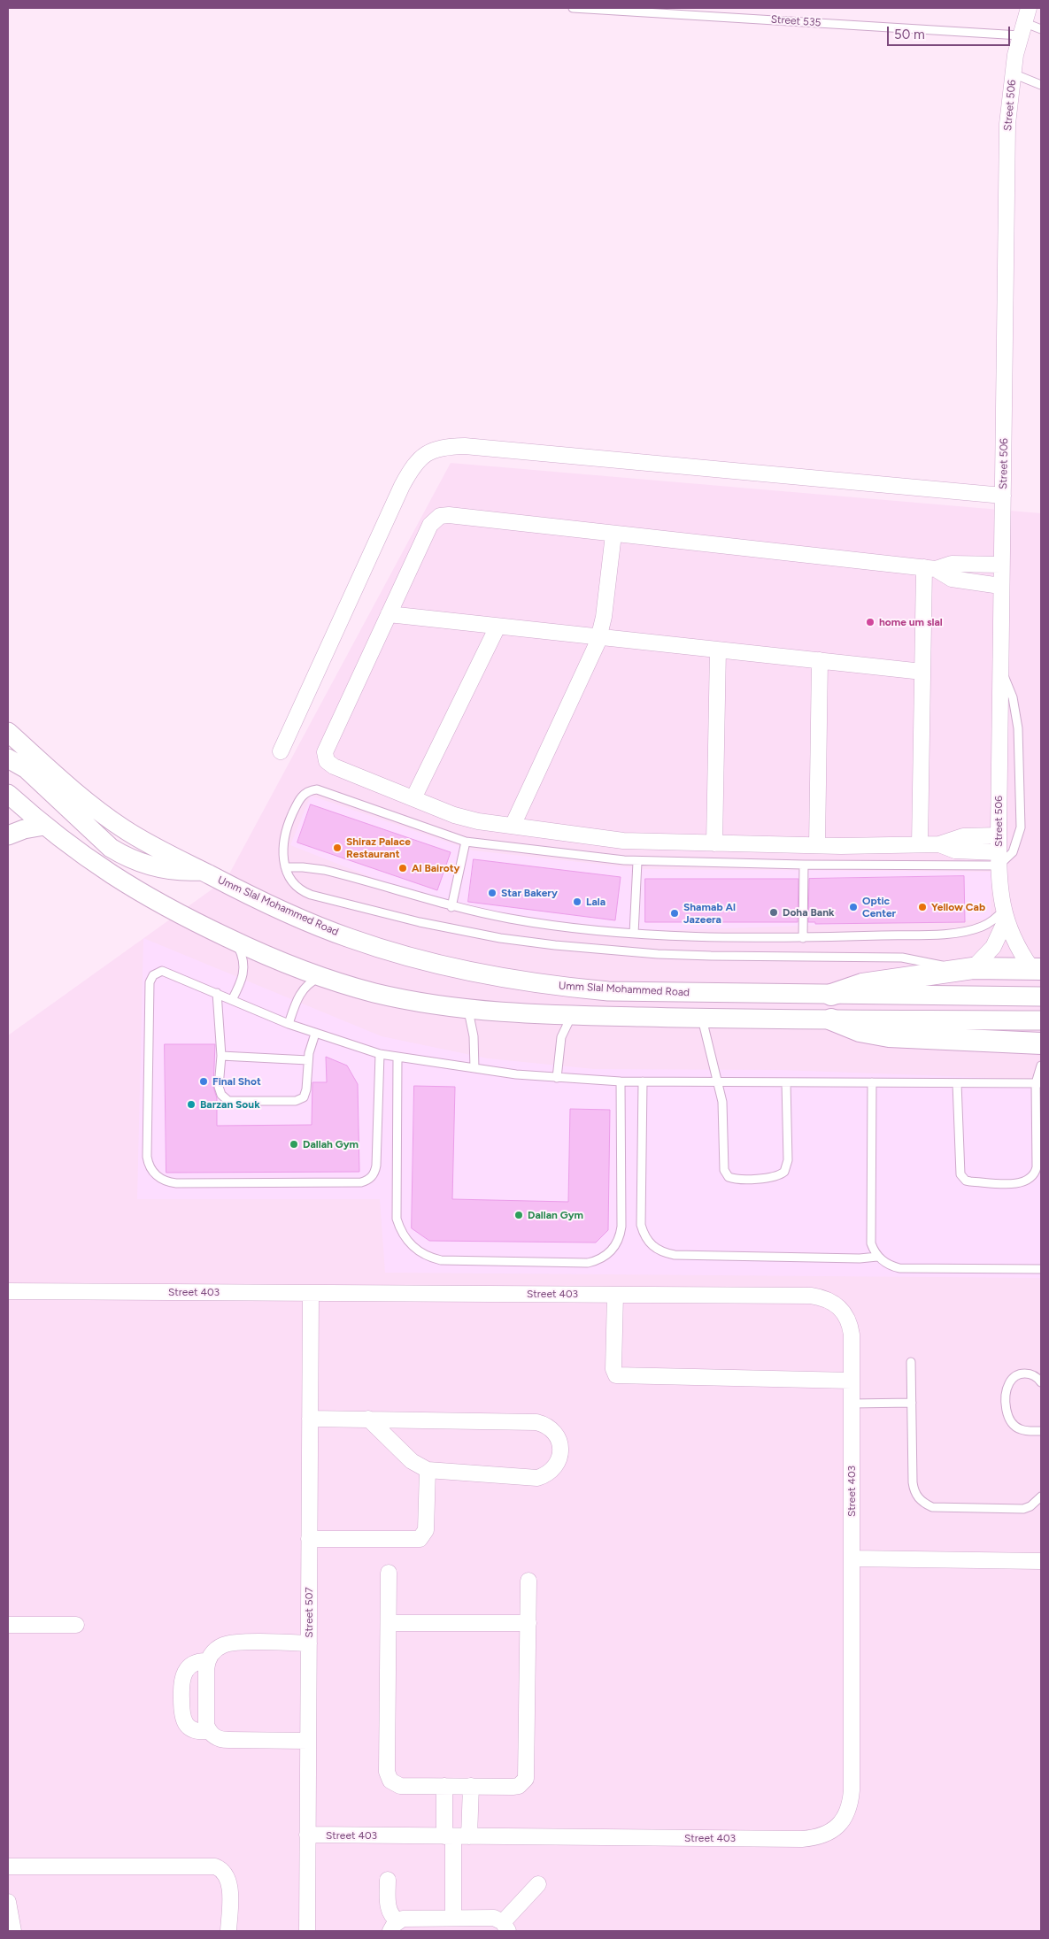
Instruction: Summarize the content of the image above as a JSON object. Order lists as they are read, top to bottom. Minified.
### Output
{"streets":{"street":["Street 506","Umm Slal Mohammed Road","Street 403","Street 507"],"lane":["Street 535"]},"crossings":[["Street 535","Street 506"],["Street 403","Street 507"]],"places":["home um slal","Shiraz Palace Restaurant","Al Bairoty","Star Bakery","Lala","Optic Center","Yellow Cab","Doha Bank","Shamab Al Jazeera","Final Shot","Barzan Souk","Dallah Gym","Dallan Gym"],"scale_bar":"50 m"}
